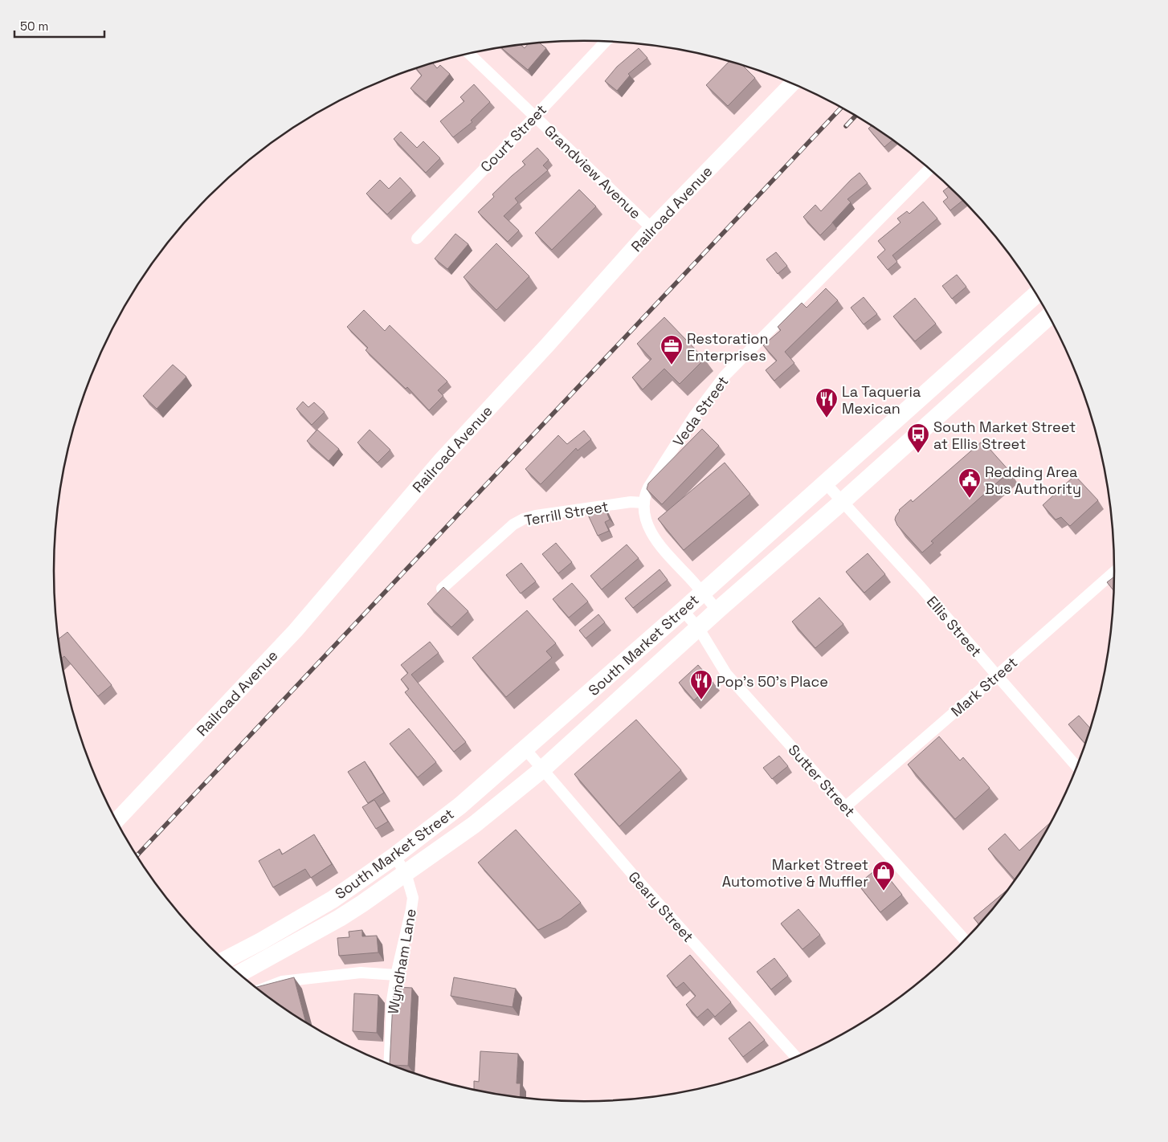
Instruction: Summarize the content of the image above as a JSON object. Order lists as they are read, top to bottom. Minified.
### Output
{"streets":{"main road":["Railroad Avenue","South Market Street"],"street":["Court Street","Grandview Avenue","Veda Street","Terrill Street","Ellis Street","Mark Street","Sutter Street","Geary Street","Wyndham Lane"]},"crossings":[["Court Street","Grandview Avenue"],["Grandview Avenue","Railroad Avenue"],["Veda Street","Terrill Street"],["Veda Street","South Market Street"],["Ellis Street","South Market Street"],["Ellis Street","Mark Street"],["South Market Street","Sutter Street"],["South Market Street","Geary Street"],["South Market Street","Wyndham Lane"],["Mark Street","Sutter Street"]],"places":{"office":["Restoration Enterprises"],"restaurant":["La Taqueria Mexican","Pop's 50's Place"],"bus stop":["South Market Street at Ellis Street"],"public building":["Redding Area Bus Authority"],"shop":["Market Street Automotive & Muffler"]},"scale_bar":"50 m"}
